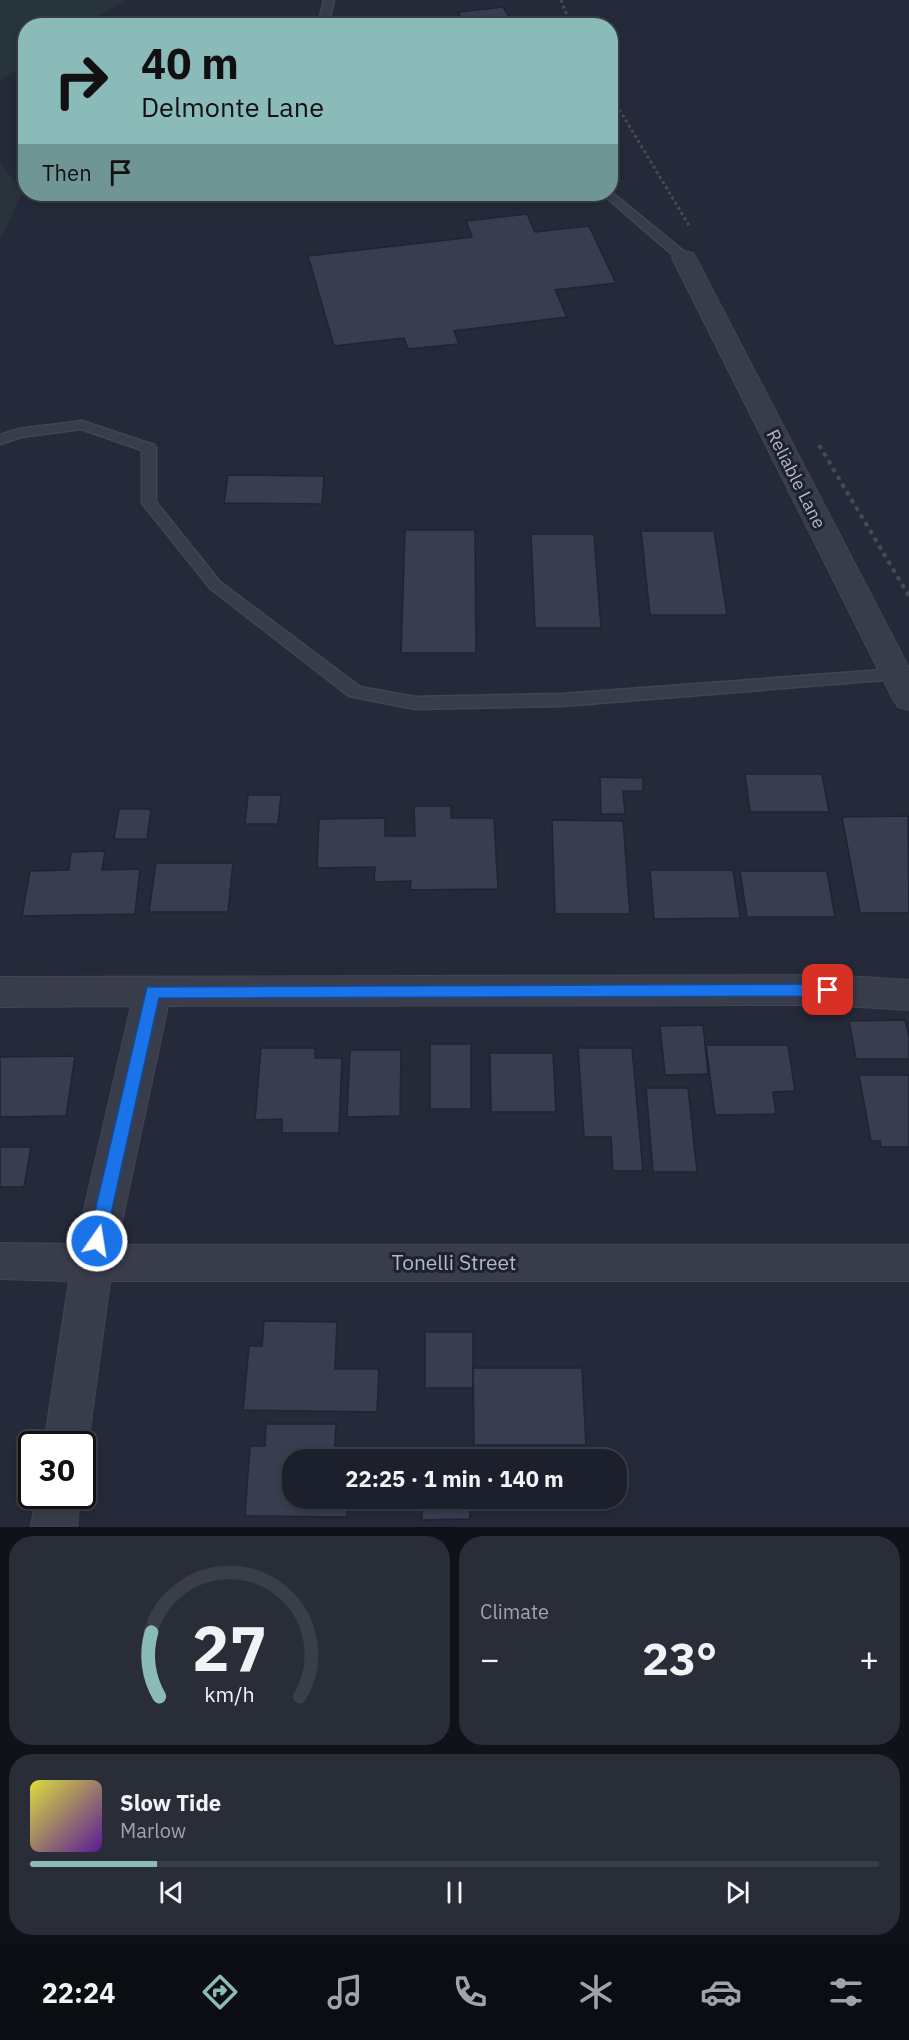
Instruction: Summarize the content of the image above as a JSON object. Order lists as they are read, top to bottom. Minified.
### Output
{"streets":{"street":["Reliable Lane","Tonelli Street"]},"page":{"turn":["40 m","Delmonte Lane"],"then":"Then","limit":"30","trip":"22:25 · 1 min · 140 m","tile":"Climate","heat":["−","23°","+"],"song":["Slow Tide","Marlow"],"tabs":"22:24","gauge":["27","km/h"]}}
